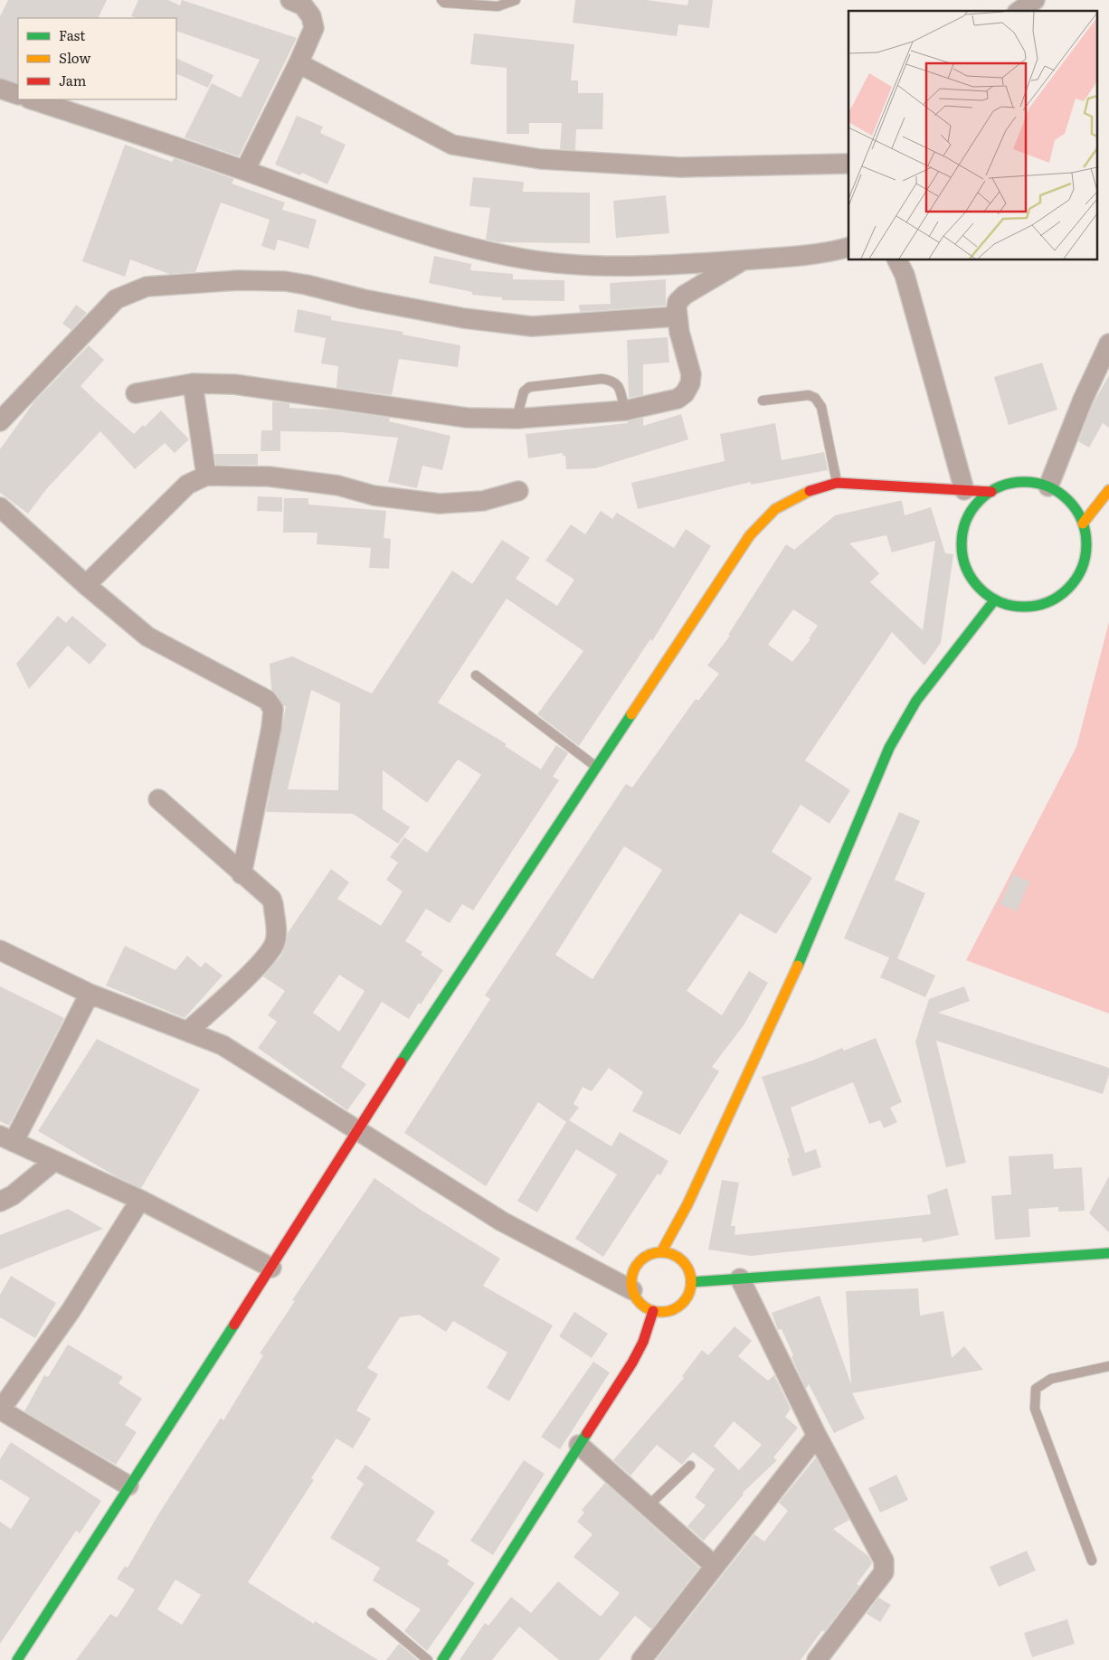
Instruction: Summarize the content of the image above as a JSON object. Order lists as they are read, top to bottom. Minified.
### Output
{"legend":["Fast","Slow","Jam"]}
